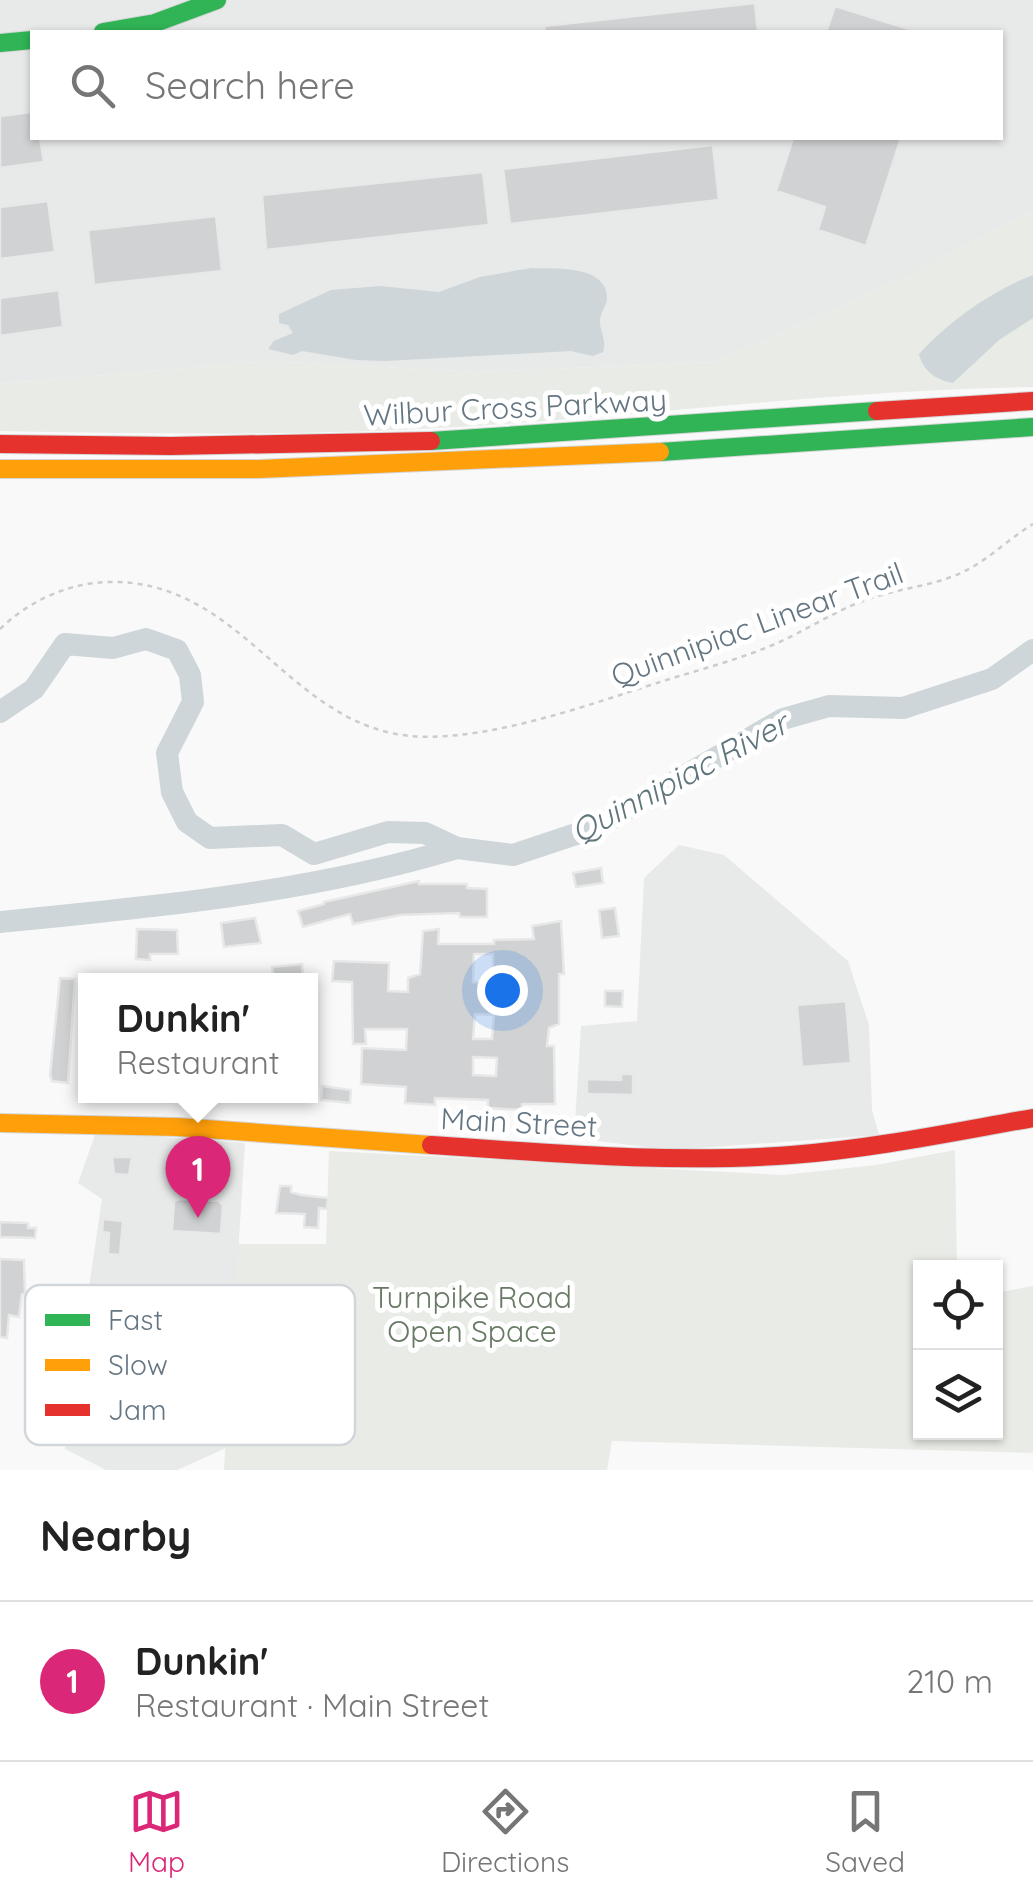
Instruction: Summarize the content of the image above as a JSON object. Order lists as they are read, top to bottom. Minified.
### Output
{"streets":{"main road":["Wilbur Cross Parkway","Main Street"],"path":["Quinnipiac Linear Trail"]},"water":["Quinnipiac River"],"parks":["Turnpike Road Open Space"],"legend":["Fast","Slow","Jam"],"page":{"search":"Search here","popup":["Dunkin'","Restaurant"],"pins":"1","heading":"Nearby","list":[{"mark":"1","name":"Dunkin'","note":"Restaurant · Main Street","value":"210 m"}],"nav":["Map","Directions","Saved"]}}
